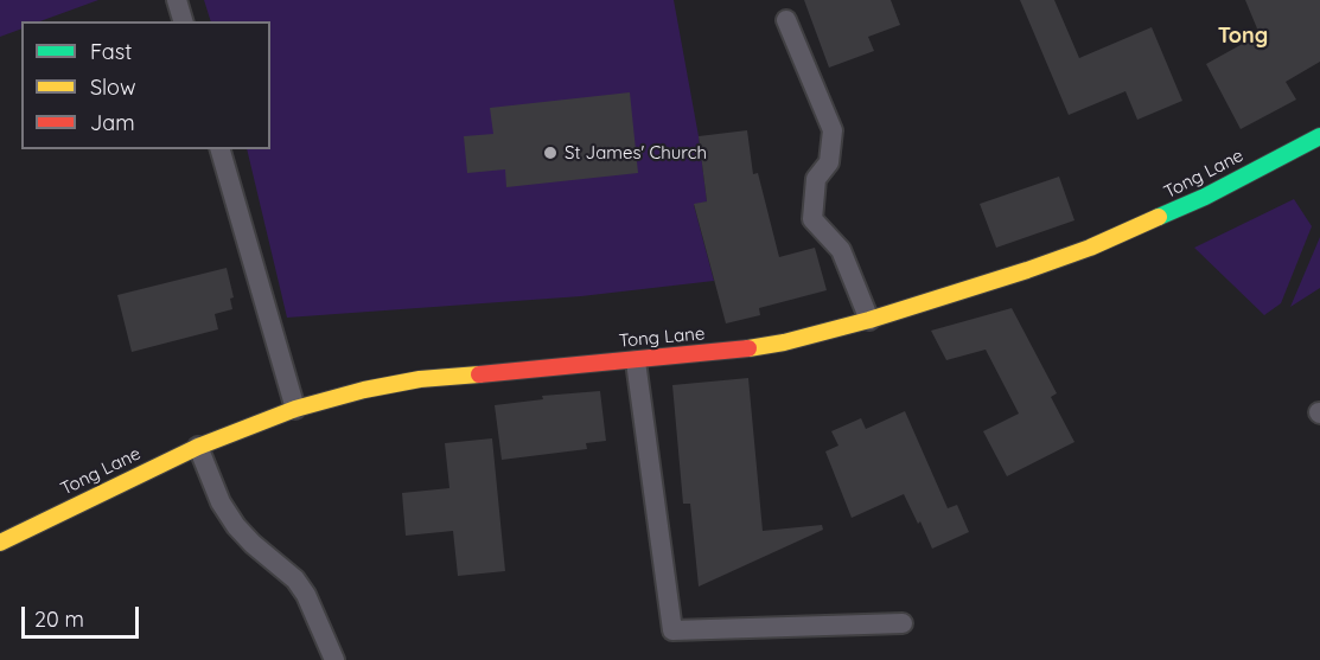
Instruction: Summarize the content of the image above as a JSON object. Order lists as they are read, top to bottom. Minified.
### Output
{"streets":{"street":["Tong Lane"]},"districts":["Tong"],"places":["St James' Church"],"legend":["Fast","Slow","Jam"],"scale_bar":"20 m"}
